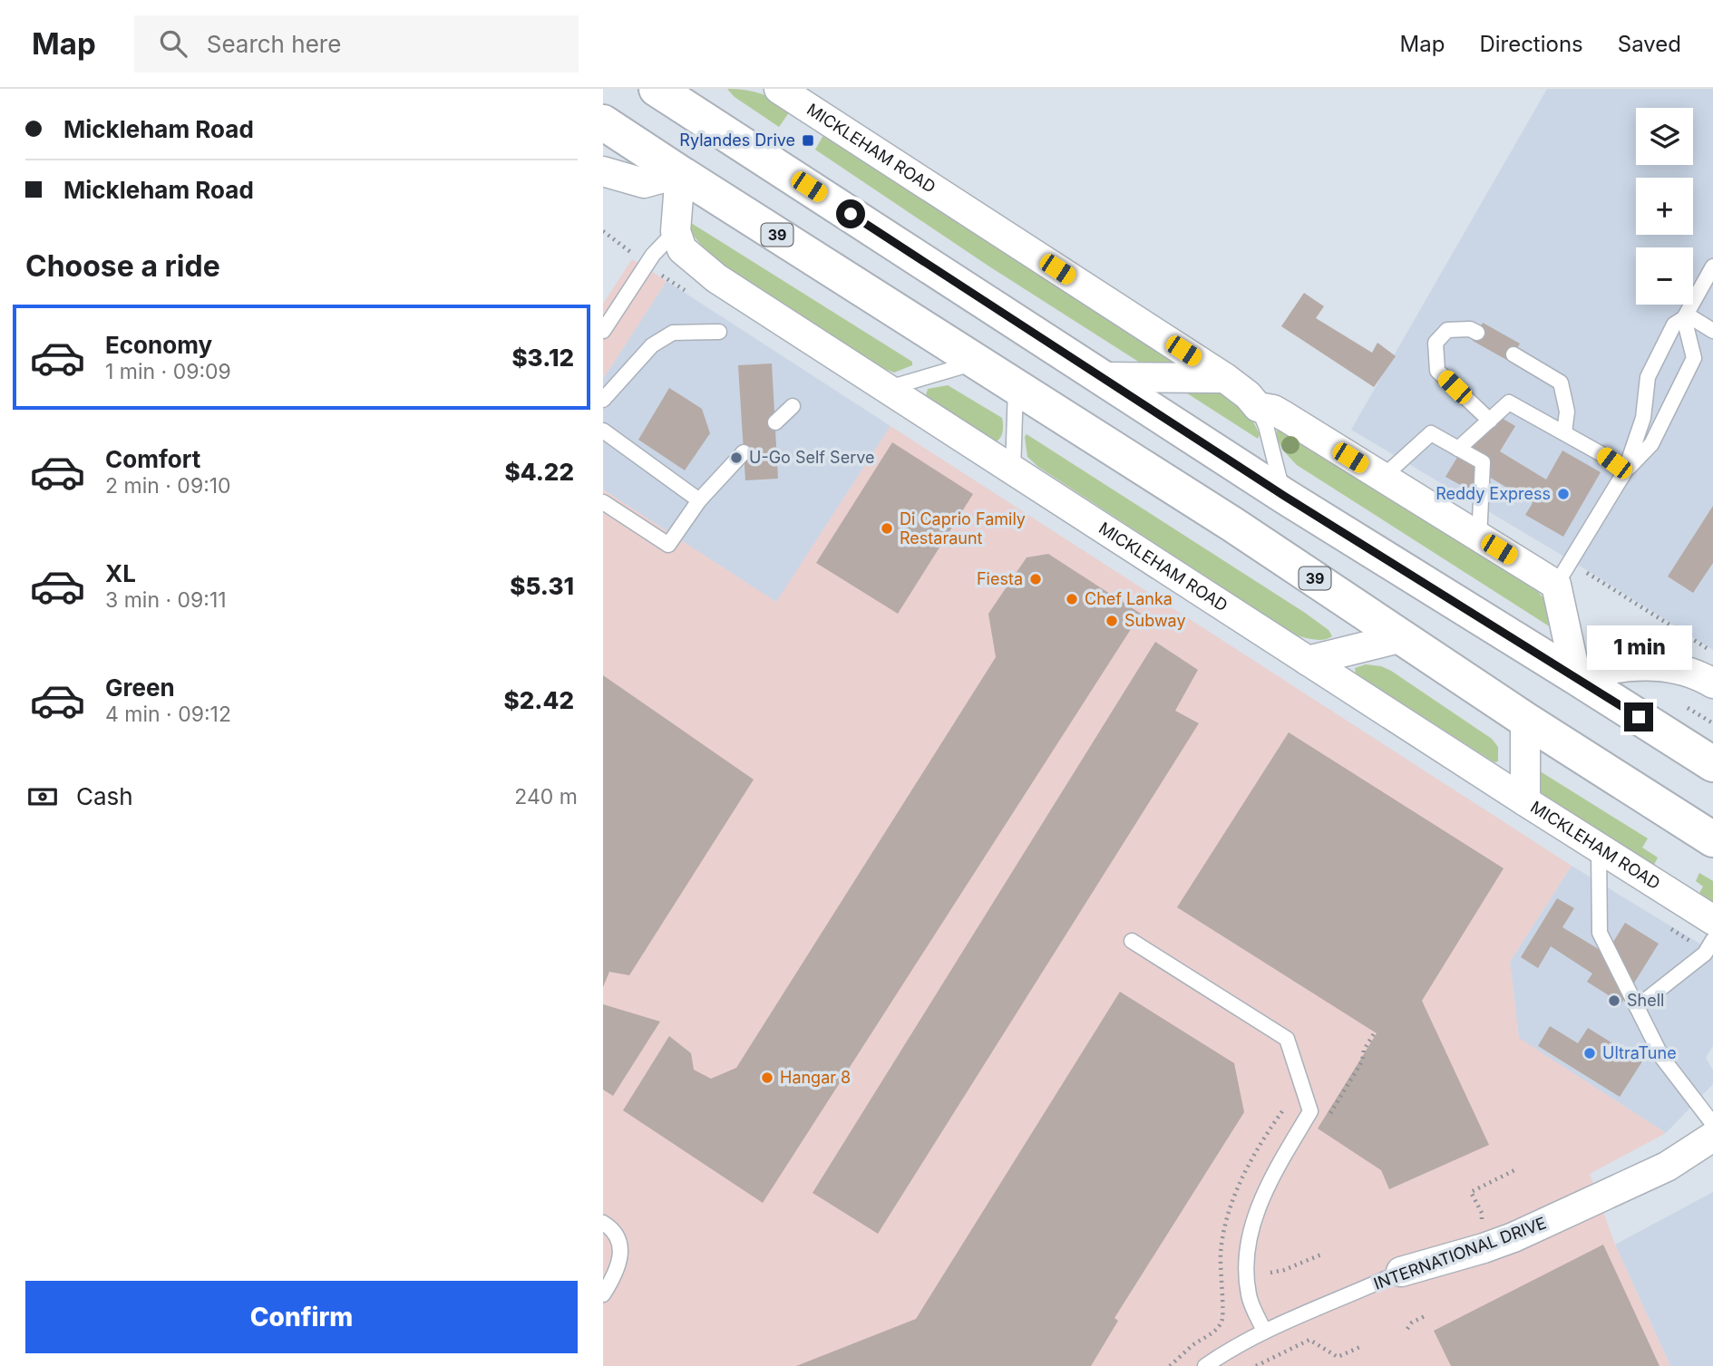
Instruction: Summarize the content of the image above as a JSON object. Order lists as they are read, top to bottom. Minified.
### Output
{"streets":{"main road":["39"],"street":["MICKLEHAM ROAD","INTERNATIONAL DRIVE"]},"places":{"transit":["Rylandes Drive"],"other":["U-Go Self Serve","Reddy Express","Di Caprio Family Restaraunt","Fiesta","Chef Lanka","Subway","Shell","UltraTune","Hangar 8"]},"page":{"header":"Map","search":"Search here","nav":["Map","Directions","Saved"],"banner":["Mickleham Road","Mickleham Road"],"map_buttons":["+","−"],"heading":"Choose a ride","list":[{"name":"Economy","note":"1 min · 09:09","value":"$3.12"},{"name":"Comfort","note":"2 min · 09:10","value":"$4.22"},{"name":"XL","note":"3 min · 09:11","value":"$5.31"},{"name":"Green","note":"4 min · 09:12","value":"$2.42"}],"bubble":"1 min","pay":["Cash","240 m"],"buttons":"Confirm"}}
